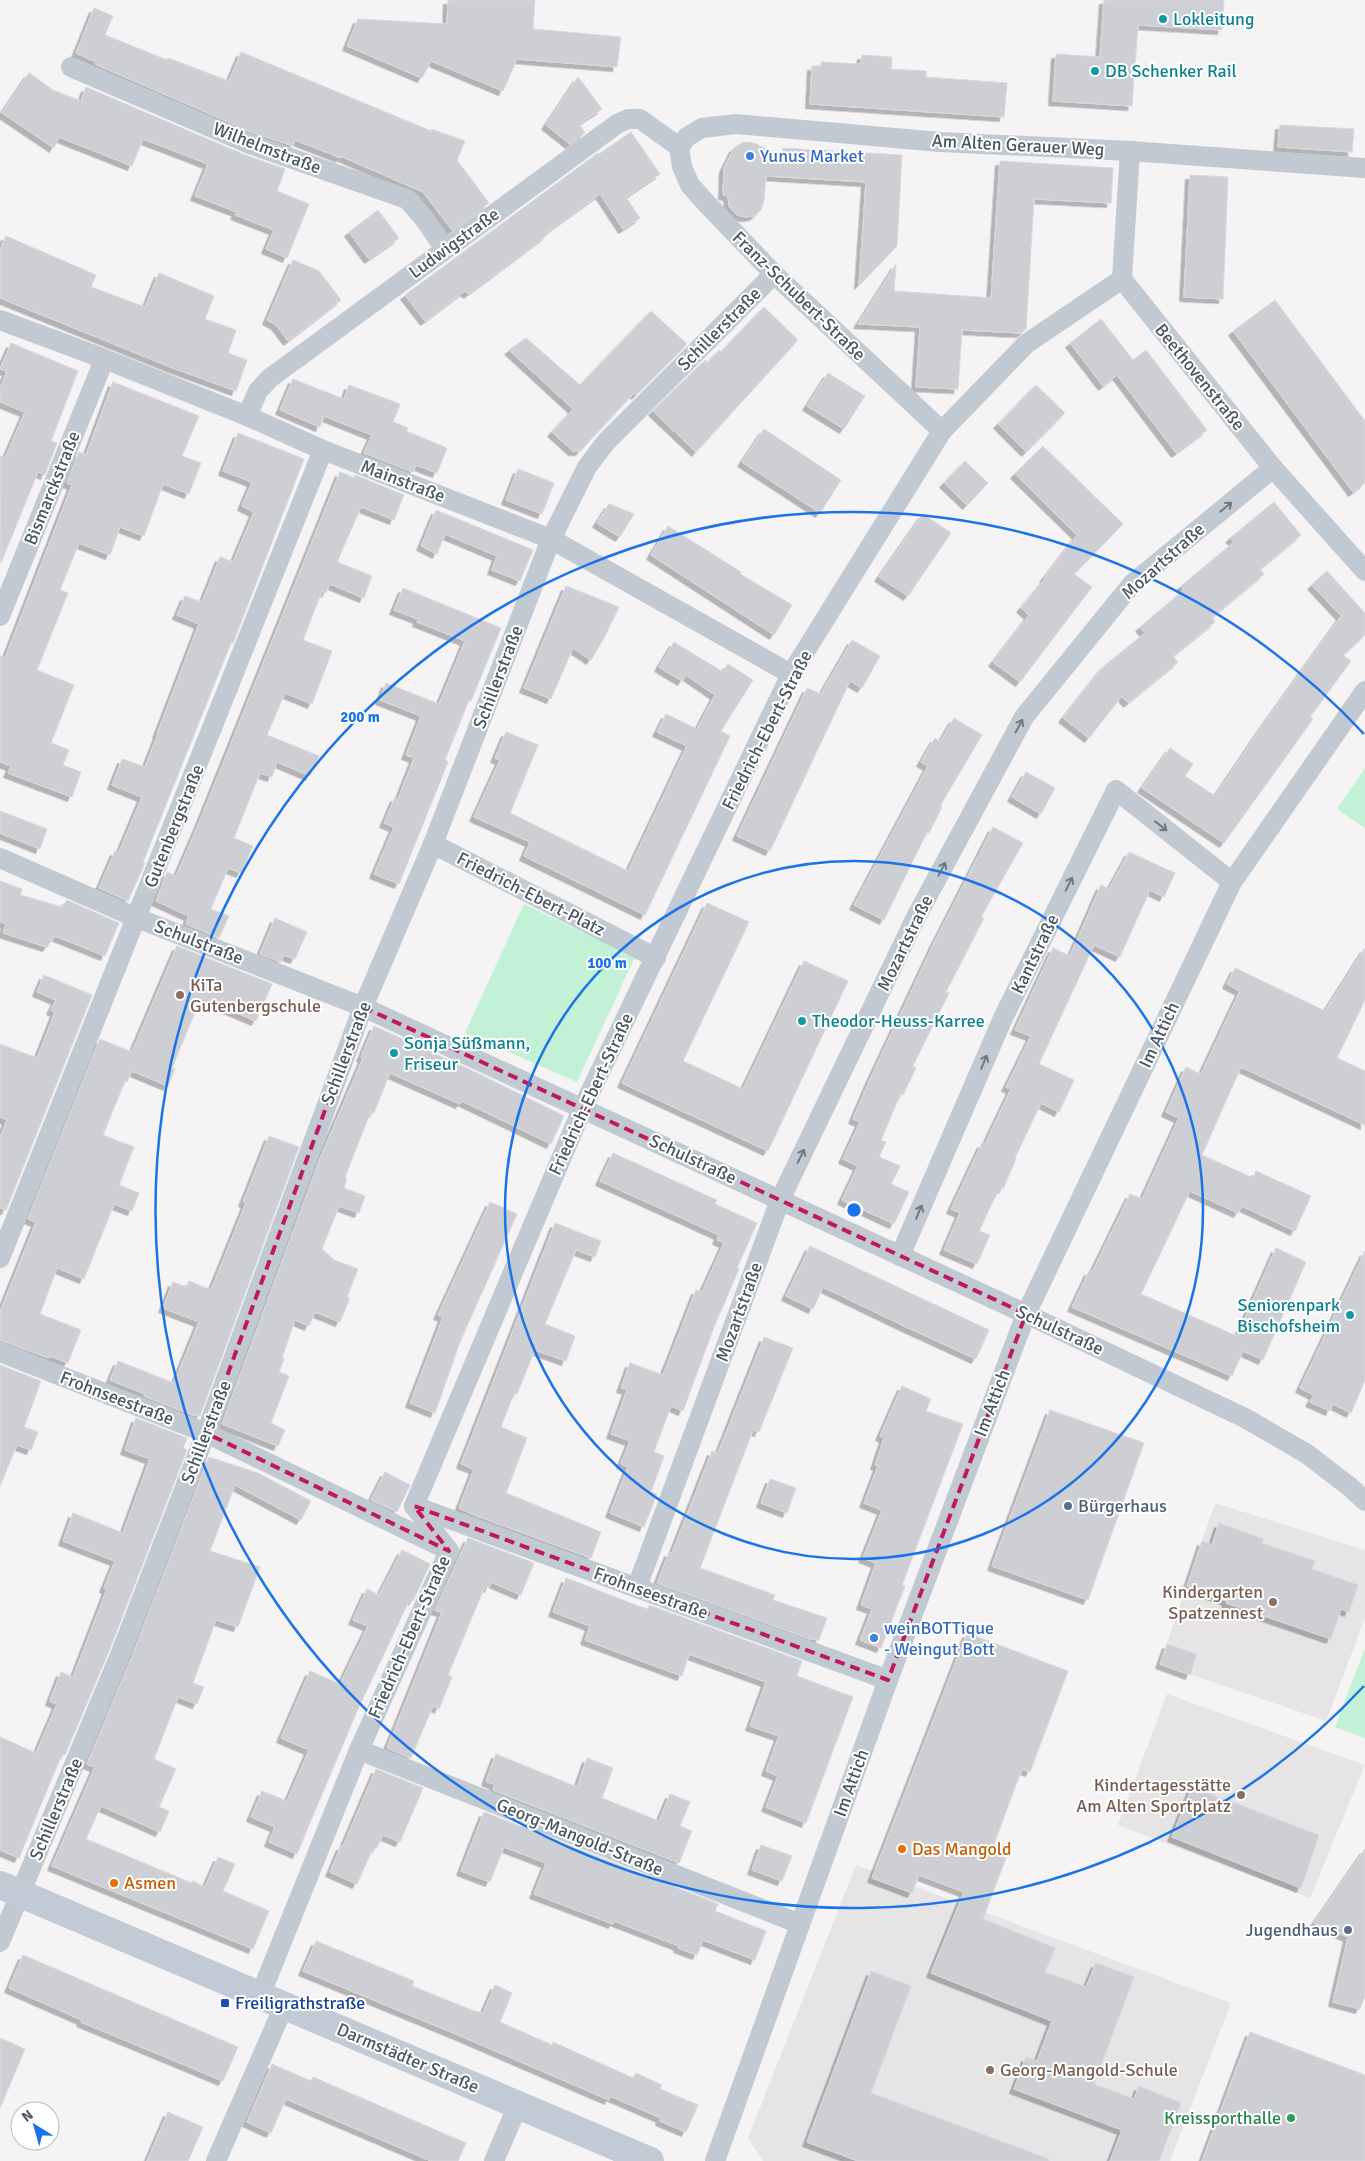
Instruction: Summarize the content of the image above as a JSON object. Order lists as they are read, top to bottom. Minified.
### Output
{"streets":{"main road":["Darmstädter Straße"],"street":["Am Alten Gerauer Weg","Wilhelmstraße","Ludwigstraße","Franz-Schubert-Straße","Schillerstraße","Beethovenstraße","Mainstraße","Bismarckstraße","Mozartstraße","Friedrich-Ebert-Straße","Gutenbergstraße","Friedrich-Ebert-Platz","Schulstraße","Kantstraße","Im Attich","Frohnseestraße","Georg-Mangold-Straße"]},"crossings":[["Am Alten Gerauer Weg","Ludwigstraße"],["Am Alten Gerauer Weg","Franz-Schubert-Straße"],["Wilhelmstraße","Ludwigstraße"],["Ludwigstraße","Franz-Schubert-Straße"],["Ludwigstraße","Mainstraße"],["Franz-Schubert-Straße","Schillerstraße"],["Franz-Schubert-Straße","Friedrich-Ebert-Straße"],["Schillerstraße","Mainstraße"],["Schillerstraße","Friedrich-Ebert-Platz"],["Schillerstraße","Schulstraße"],["Schillerstraße","Frohnseestraße"],["Schillerstraße","Darmstädter Straße"],["Beethovenstraße","Mozartstraße"],["Beethovenstraße","Friedrich-Ebert-Straße"],["Mainstraße","Bismarckstraße"],["Mainstraße","Friedrich-Ebert-Straße"],["Mainstraße","Gutenbergstraße"],["Mozartstraße","Schulstraße"],["Mozartstraße","Frohnseestraße"],["Friedrich-Ebert-Straße","Friedrich-Ebert-Platz"],["Friedrich-Ebert-Straße","Schulstraße"],["Friedrich-Ebert-Straße","Frohnseestraße"],["Friedrich-Ebert-Straße","Georg-Mangold-Straße"],["Friedrich-Ebert-Straße","Darmstädter Straße"],["Gutenbergstraße","Schulstraße"],["Schulstraße","Kantstraße"],["Schulstraße","Im Attich"],["Kantstraße","Im Attich"],["Im Attich","Frohnseestraße"],["Im Attich","Georg-Mangold-Straße"]],"one_way":["Mozartstraße"],"places":{"other":["Lokleitung","DB Schenker Rail","Yunus Market","KiTa Gutenbergschule","Theodor-Heuss-Karree","Sonja Süßmann, Friseur","Seniorenpark Bischofsheim","Bürgerhaus","Kindergarten Spatzennest","weinBOTTique - Weingut Bott","Kindertagesstätte Am Alten Sportplatz","Das Mangold","Asmen","Jugendhaus","Georg-Mangold-Schule","Kreissporthalle"],"transit":["Freiligrathstraße"]},"north":"top left","rings":["200 m","100 m"]}
